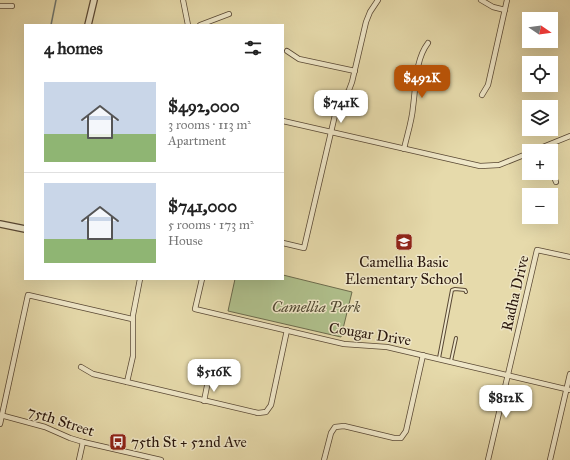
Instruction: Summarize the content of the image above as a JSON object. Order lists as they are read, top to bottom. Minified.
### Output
{"streets":{"street":["Radha Drive","Cougar Drive","75th Street"]},"crossings":[["Radha Drive","Cougar Drive"]],"parks":["Camellia Park"],"places":{"school or university":["Camellia Basic Elementary School"],"bus stop":["75th St + 52nd Ave"]},"north":"right","page":{"map_buttons":["+","−"],"heading":"4 homes","price":["$492K","$741K","$516K","$812K"],"list":[{"name":"$492,000","note":"3 rooms · 113 m² · Apartment"},{"name":"$741,000","note":"5 rooms · 173 m² · House"}]}}
